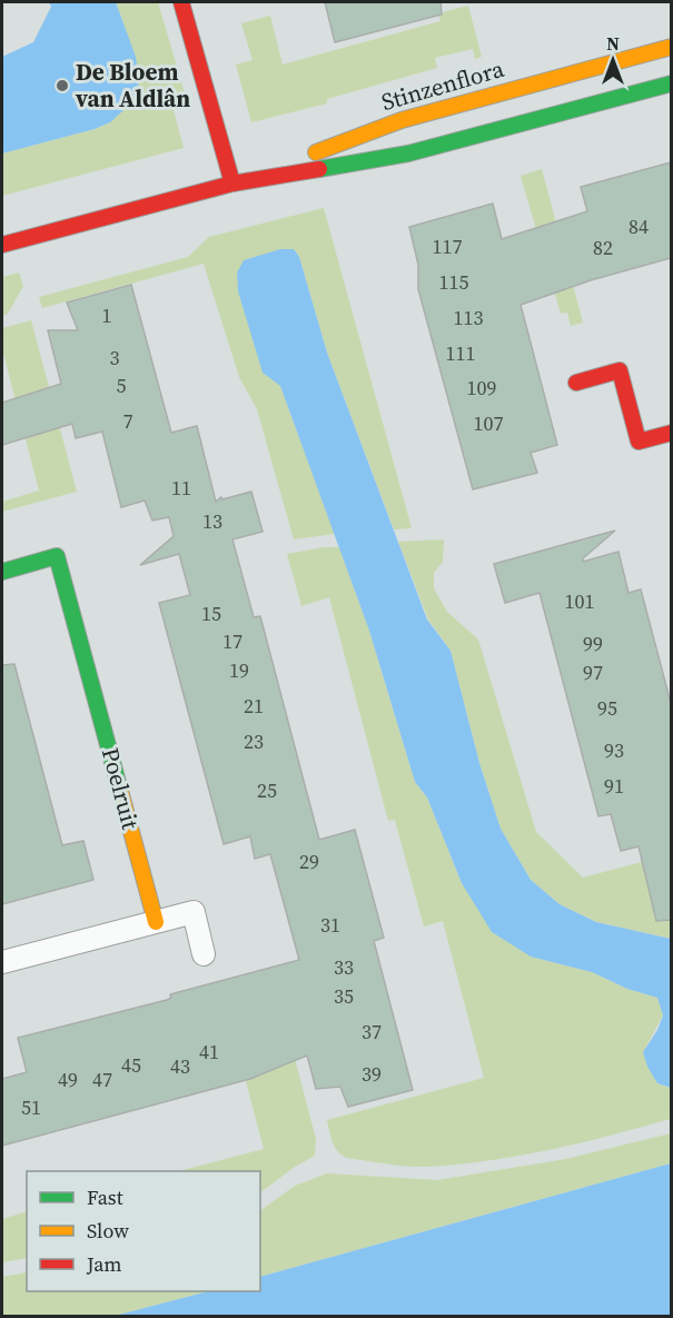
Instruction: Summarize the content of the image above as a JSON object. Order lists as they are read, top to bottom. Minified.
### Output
{"streets":{"street":["Stinzenflora","Poelruit"]},"places":["De Bloem van Aldlân"],"house_numbers":["84","117","82","115","1","113","111","3","5","109","7","107","11","13","101","15","17","99","19","97","21","95","23","93","91","25","29","31","33","35","37","41","45","43","39","49","47","51"],"legend":["Fast","Slow","Jam"],"north":"top"}
